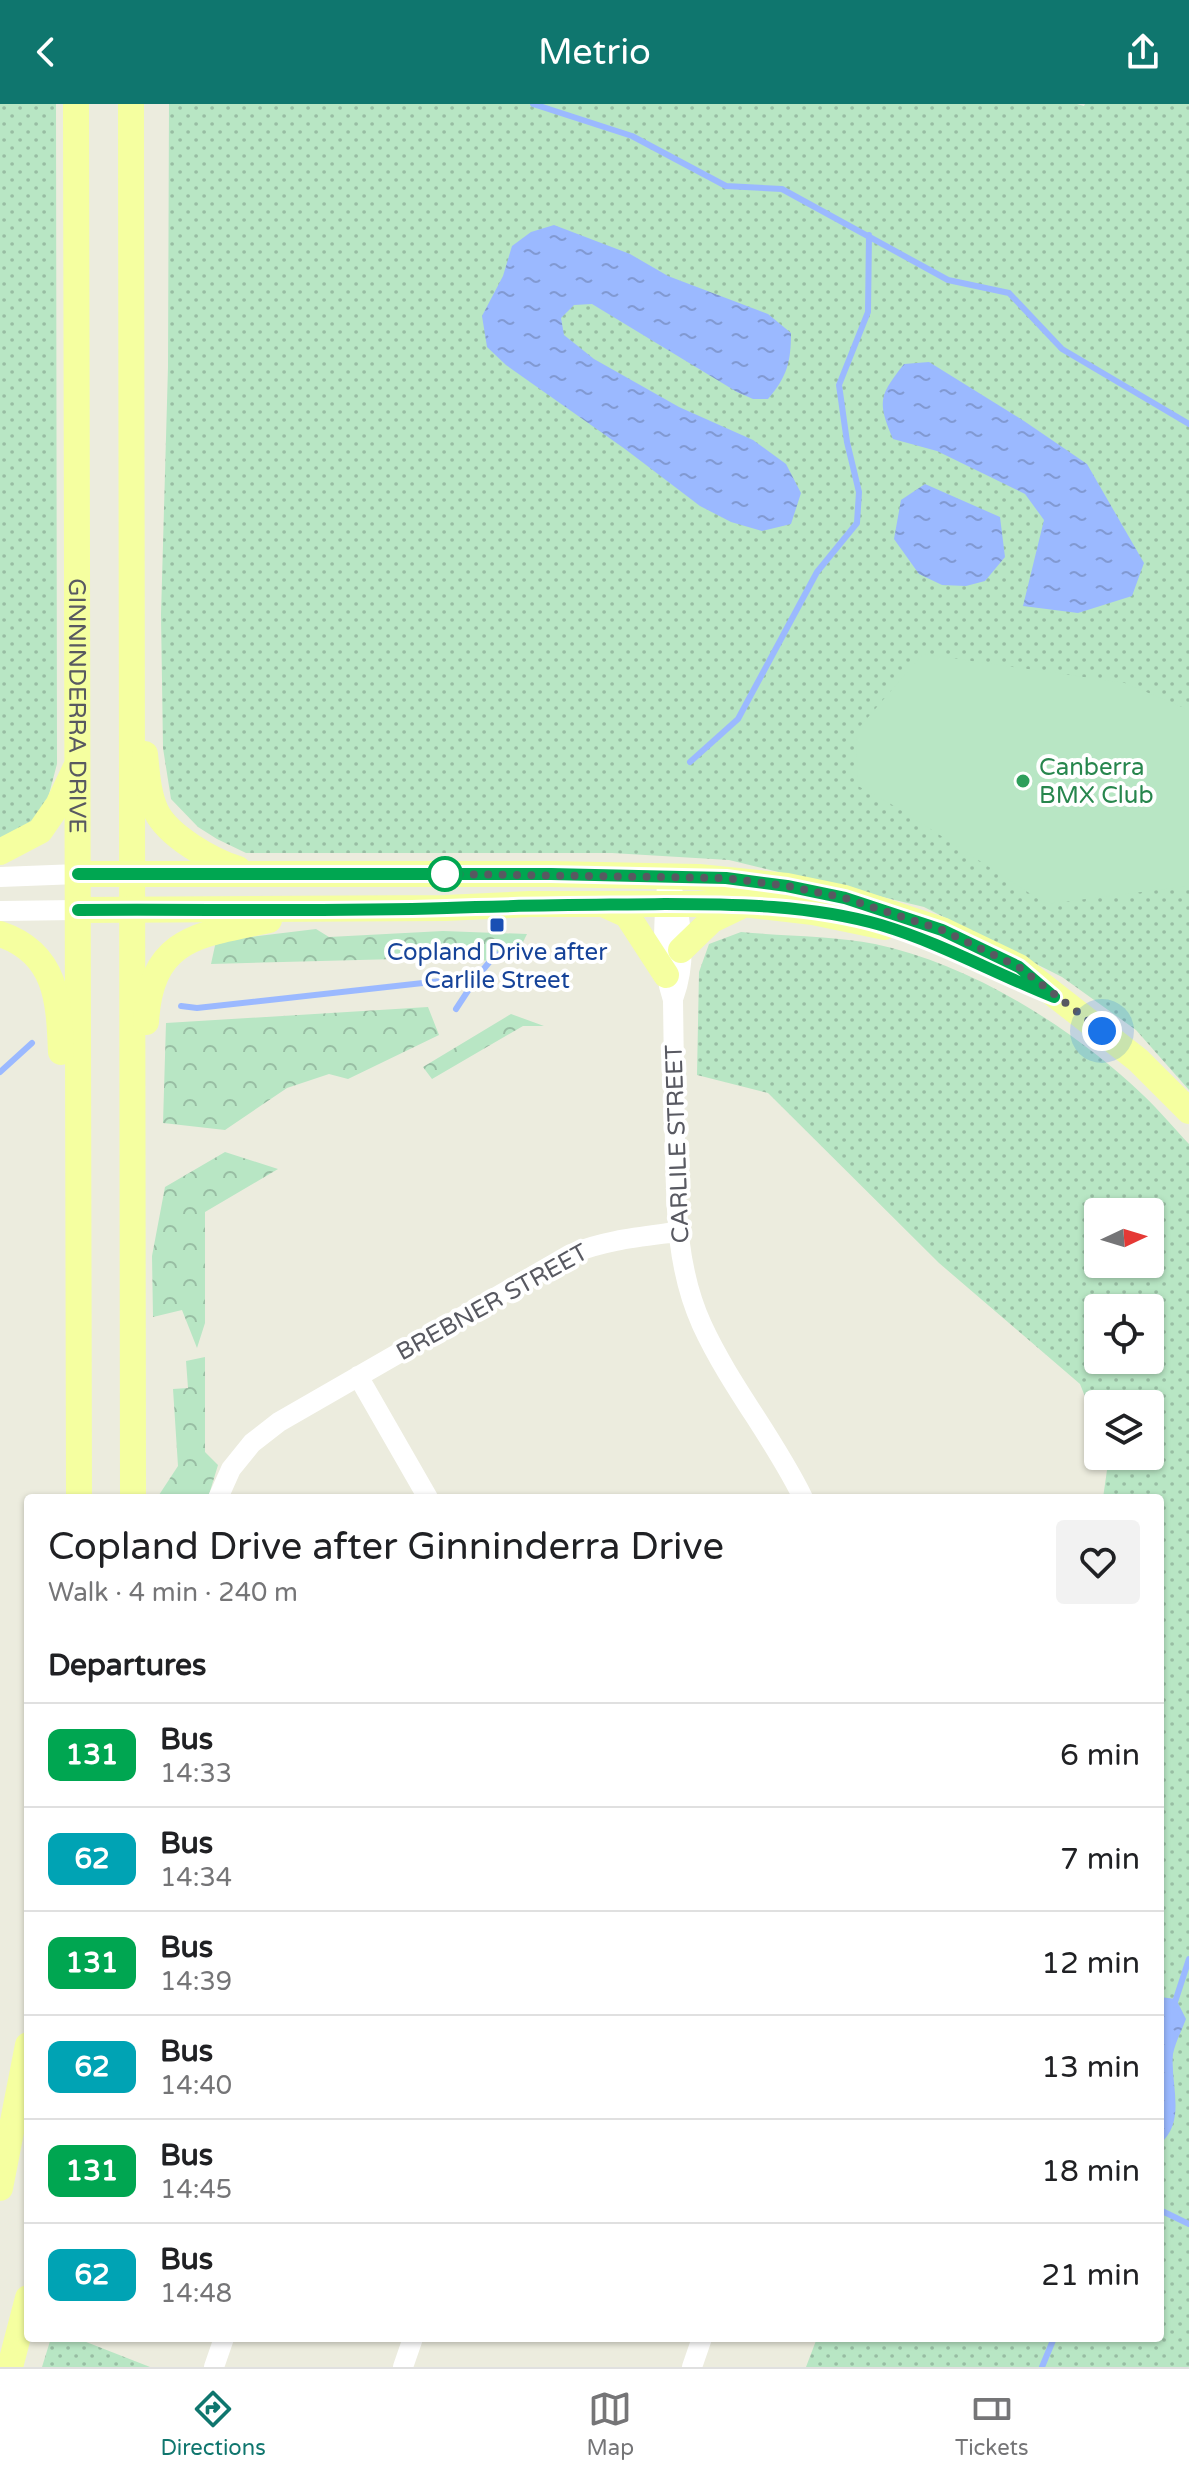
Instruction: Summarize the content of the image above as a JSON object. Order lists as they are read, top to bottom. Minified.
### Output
{"streets":{"main road":["GINNINDERRA DRIVE"],"street":["CARLILE STREET","BREBNER STREET"]},"crossings":[["CARLILE STREET","BREBNER STREET"]],"places":{"other":["Canberra BMX Club"],"transit":["Copland Drive after Carlile Street"]},"lines":["bus line 131"],"north":"right","page":{"header":"Metrio","heading":[["Copland Drive after Ginninderra Drive","Walk · 4 min · 240 m"],"Departures"],"list":[{"mark":"131","name":"Bus","note":"14:33","value":"6 min"},{"mark":"62","name":"Bus","note":"14:34","value":"7 min"},{"mark":"131","name":"Bus","note":"14:39","value":"12 min"},{"mark":"62","name":"Bus","note":"14:40","value":"13 min"},{"mark":"131","name":"Bus","note":"14:45","value":"18 min"},{"mark":"62","name":"Bus","note":"14:48","value":"21 min"}],"tabs":["Directions","Map","Tickets"]}}
